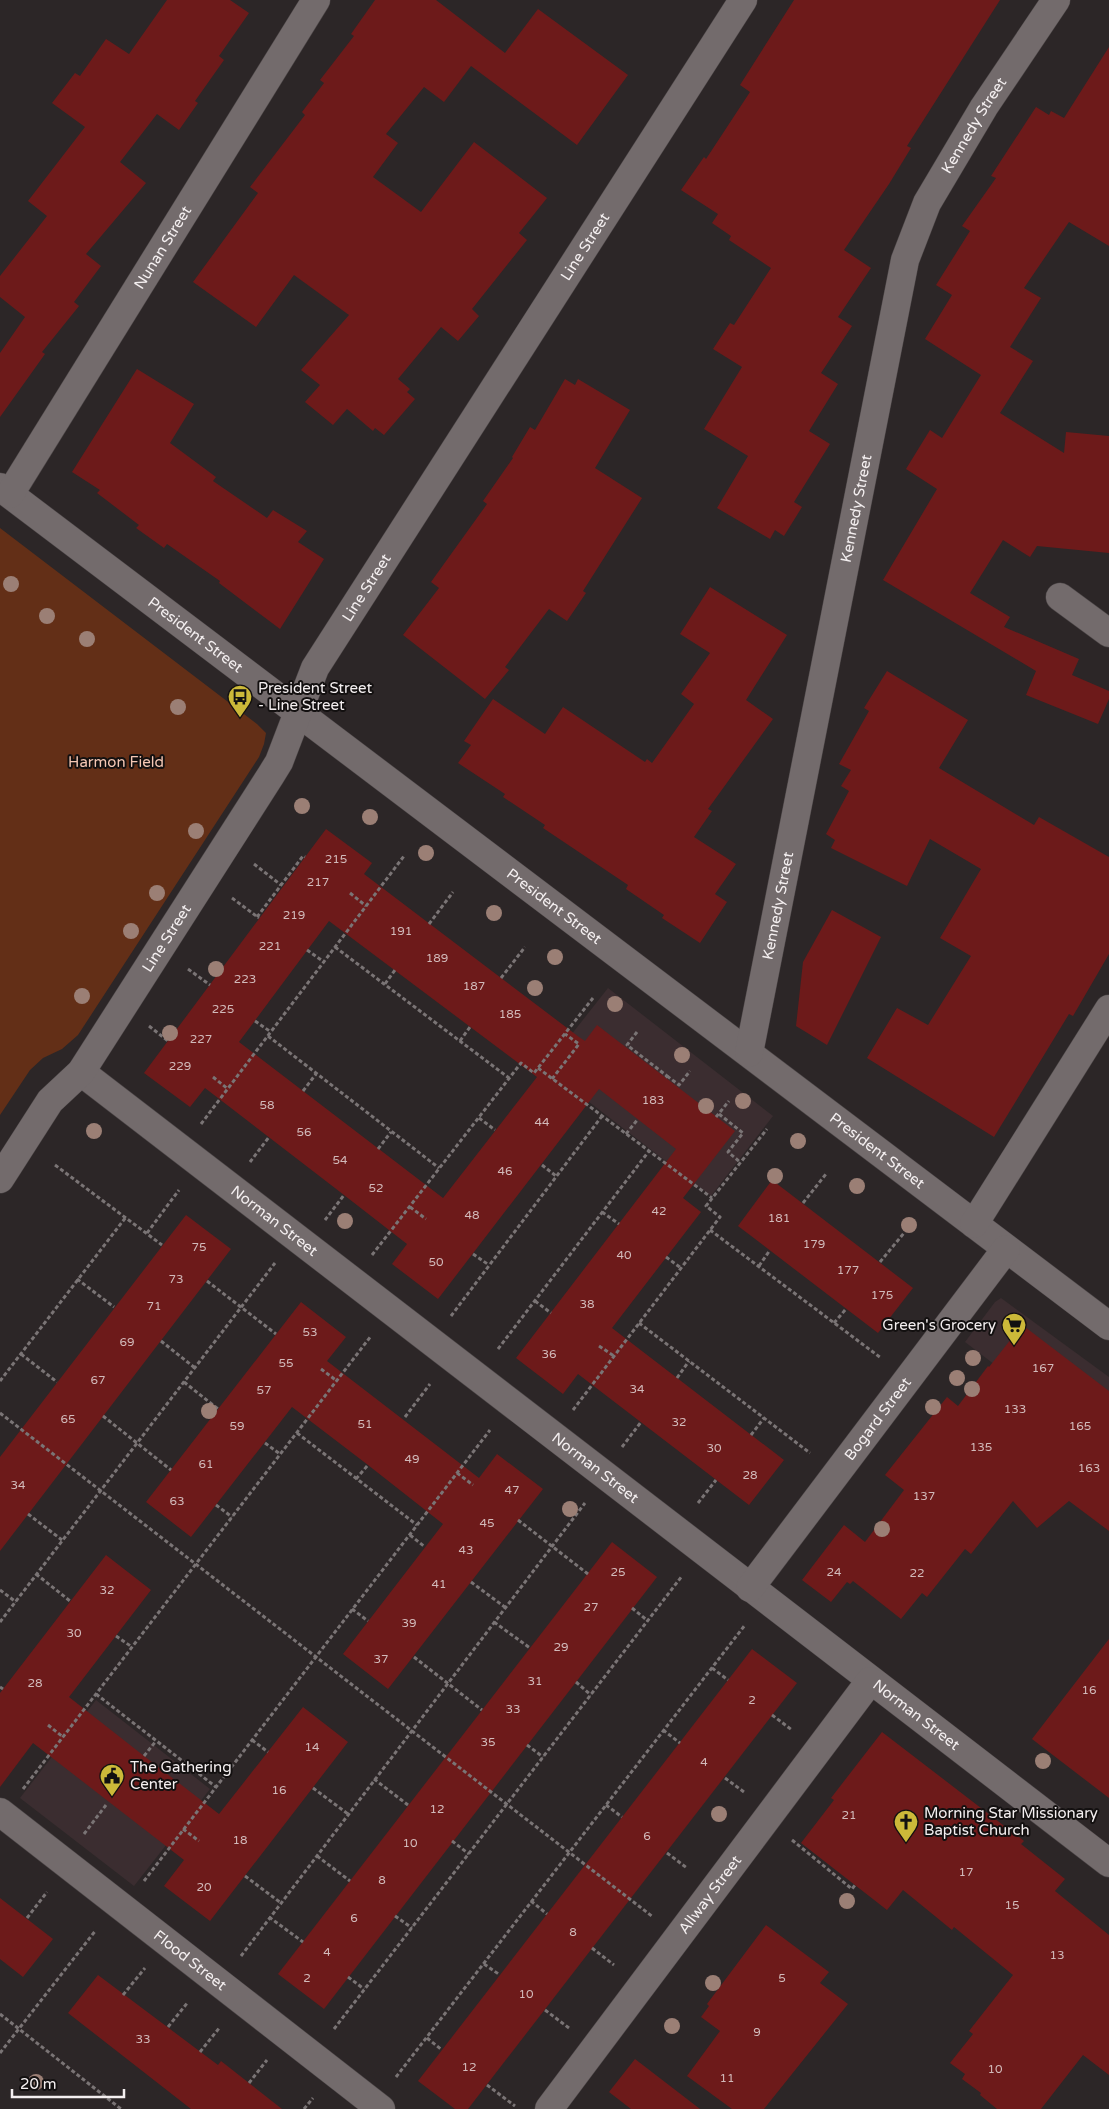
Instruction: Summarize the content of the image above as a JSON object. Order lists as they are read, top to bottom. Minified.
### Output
{"streets":{"street":["Kennedy Street","Nunan Street","Line Street","President Street","Norman Street","Bogard Street","Allway Street","Flood Street"]},"crossings":[["Kennedy Street","President Street"],["Nunan Street","President Street"],["Line Street","President Street"],["Line Street","Norman Street"],["President Street","Bogard Street"],["Norman Street","Bogard Street"],["Norman Street","Allway Street"]],"parks":["Harmon Field"],"places":{"bus stop":["President Street - Line Street"],"supermarket":["Green's Grocery"],"public building":["The Gathering Center"],"church":["Morning Star Missionary Baptist Church"]},"house_numbers":["215","217","219","191","221","189","223","187","225","185","227","229","183","58","44","56","54","46","52","42","48","181","179","75","40","50","177","73","175","38","71","53","69","36","55","167","67","34","57","133","65","32","51","59","165","135","30","49","61","163","28","34","47","137","63","45","43","25","24","22","41","32","27","39","30","29","37","31","28","16","2","33","35","14","4","16","12","21","6","18","10","17","8","20","15","6","8","4","13","2","5","10","9","33","12","10","11"],"scale_bar":"20 m"}
